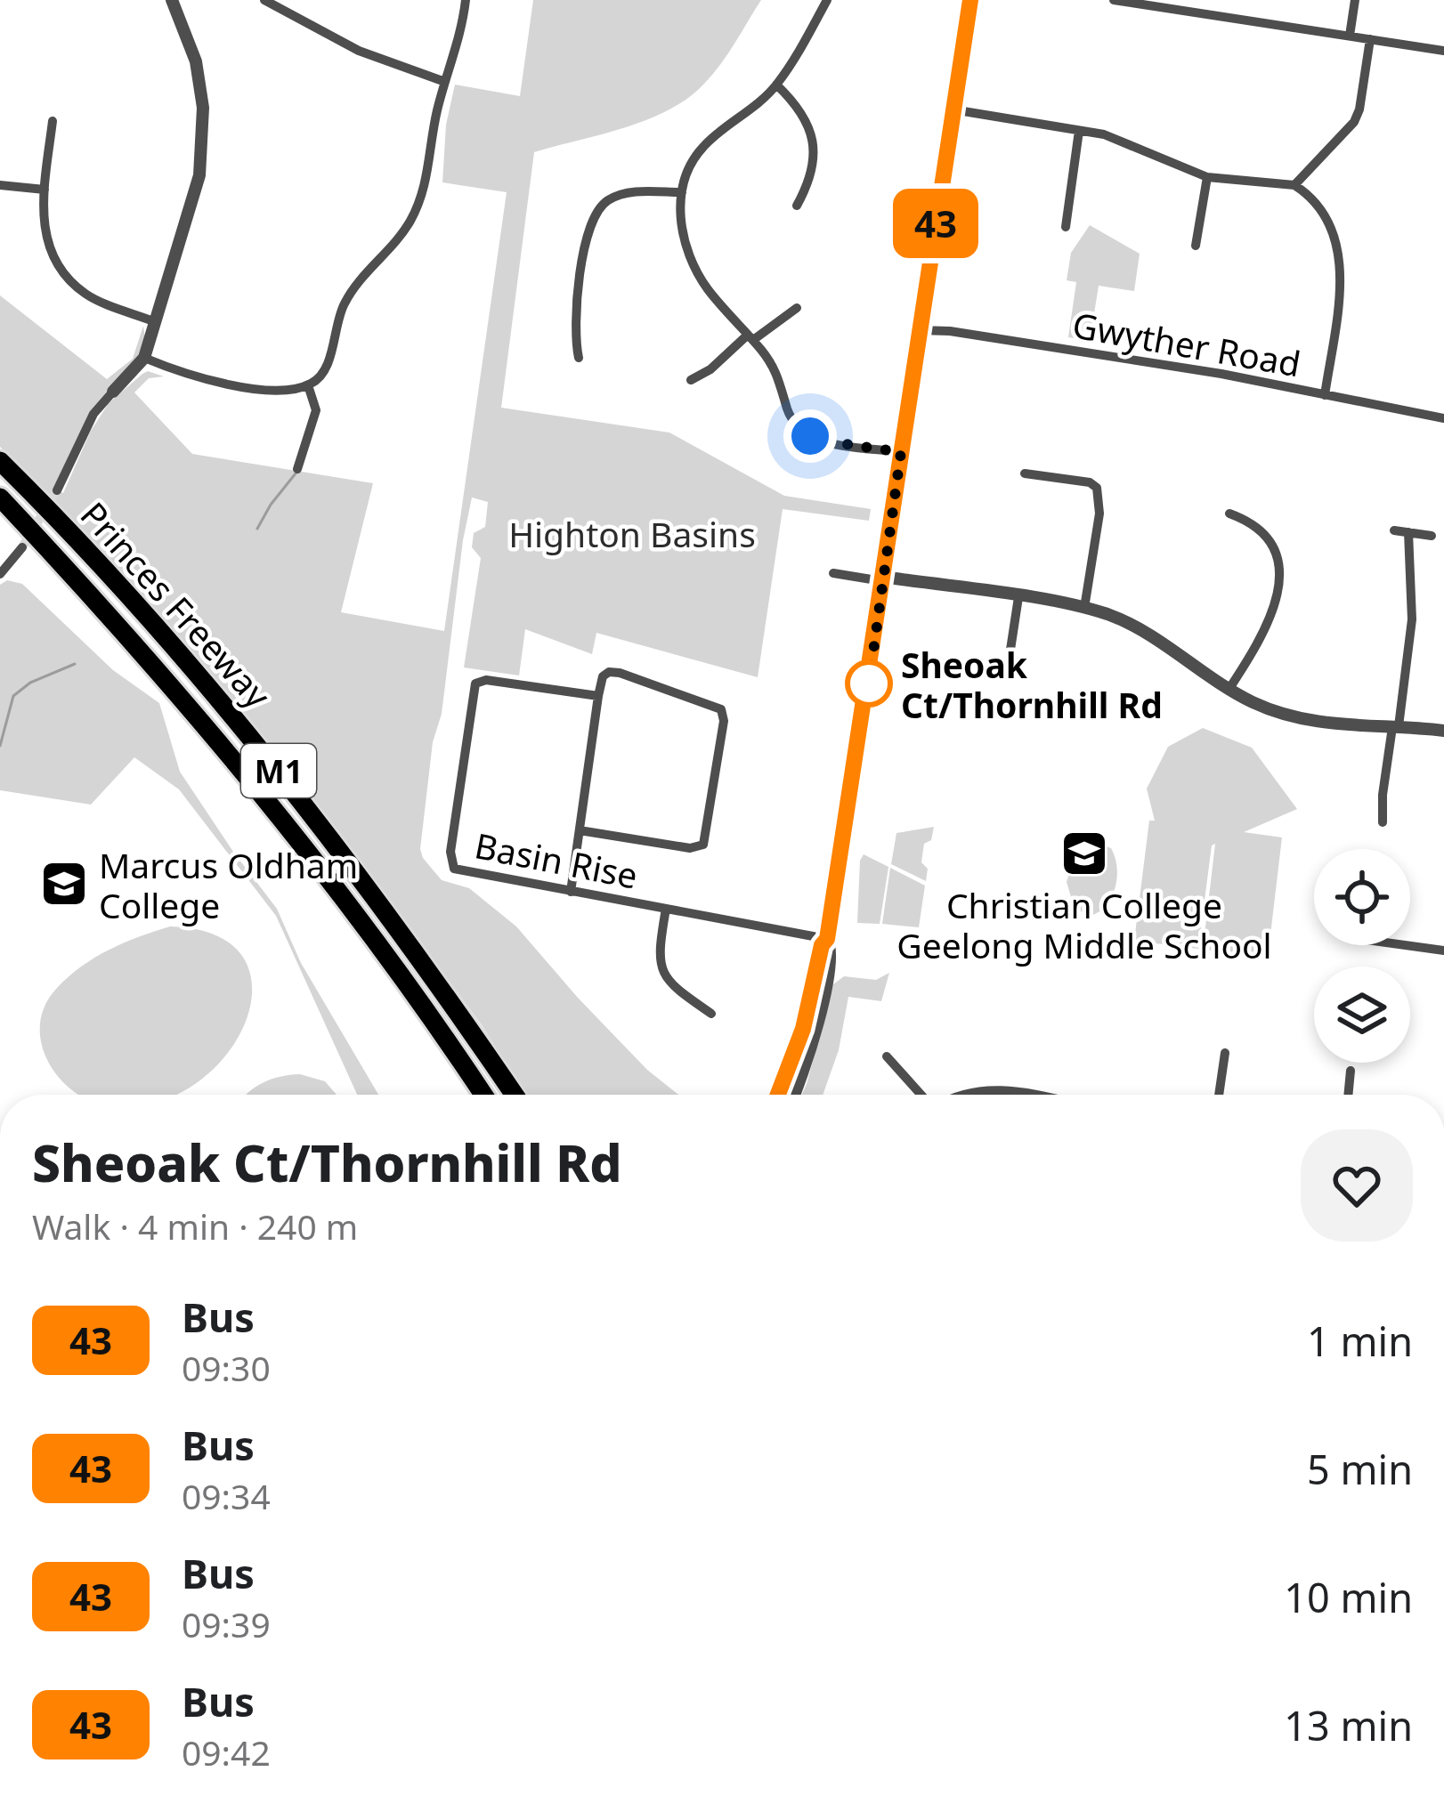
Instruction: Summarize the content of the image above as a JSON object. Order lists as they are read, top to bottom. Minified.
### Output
{"streets":{"highway":["Princes Freeway","M1"],"street":["Gwyther Road","Basin Rise"]},"parks":["Highton Basins"],"places":{"other":["Sheoak Ct/Thornhill Rd"],"school or university":["Christian College Geelong Middle School","Marcus Oldham College"]},"lines":["bus line 43"],"page":{"on_map":"43","heading":["Sheoak Ct/Thornhill Rd","Walk · 4 min · 240 m"],"list":[{"mark":"43","name":"Bus","note":"09:30","value":"1 min"},{"mark":"43","name":"Bus","note":"09:34","value":"5 min"},{"mark":"43","name":"Bus","note":"09:39","value":"10 min"},{"mark":"43","name":"Bus","note":"09:42","value":"13 min"}]}}
